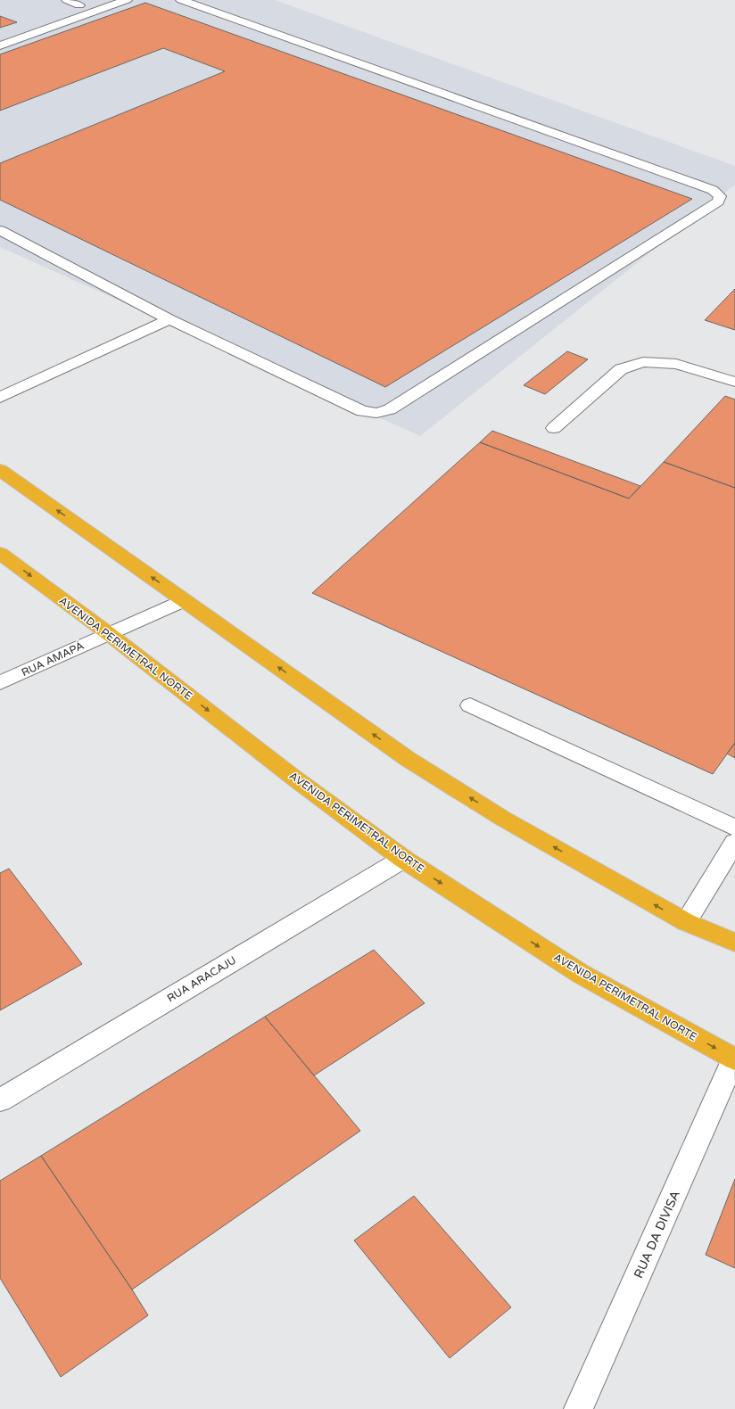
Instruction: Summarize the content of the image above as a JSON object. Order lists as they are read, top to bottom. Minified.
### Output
{"streets":{"highway":["AVENIDA PERIMETRAL NORTE"],"street":["RUA AMAPÁ","RUA ARACAJU","RUA DA DIVISA"]},"crossings":[["AVENIDA PERIMETRAL NORTE","RUA AMAPÁ"],["AVENIDA PERIMETRAL NORTE","RUA ARACAJU"],["AVENIDA PERIMETRAL NORTE","RUA DA DIVISA"]]}
